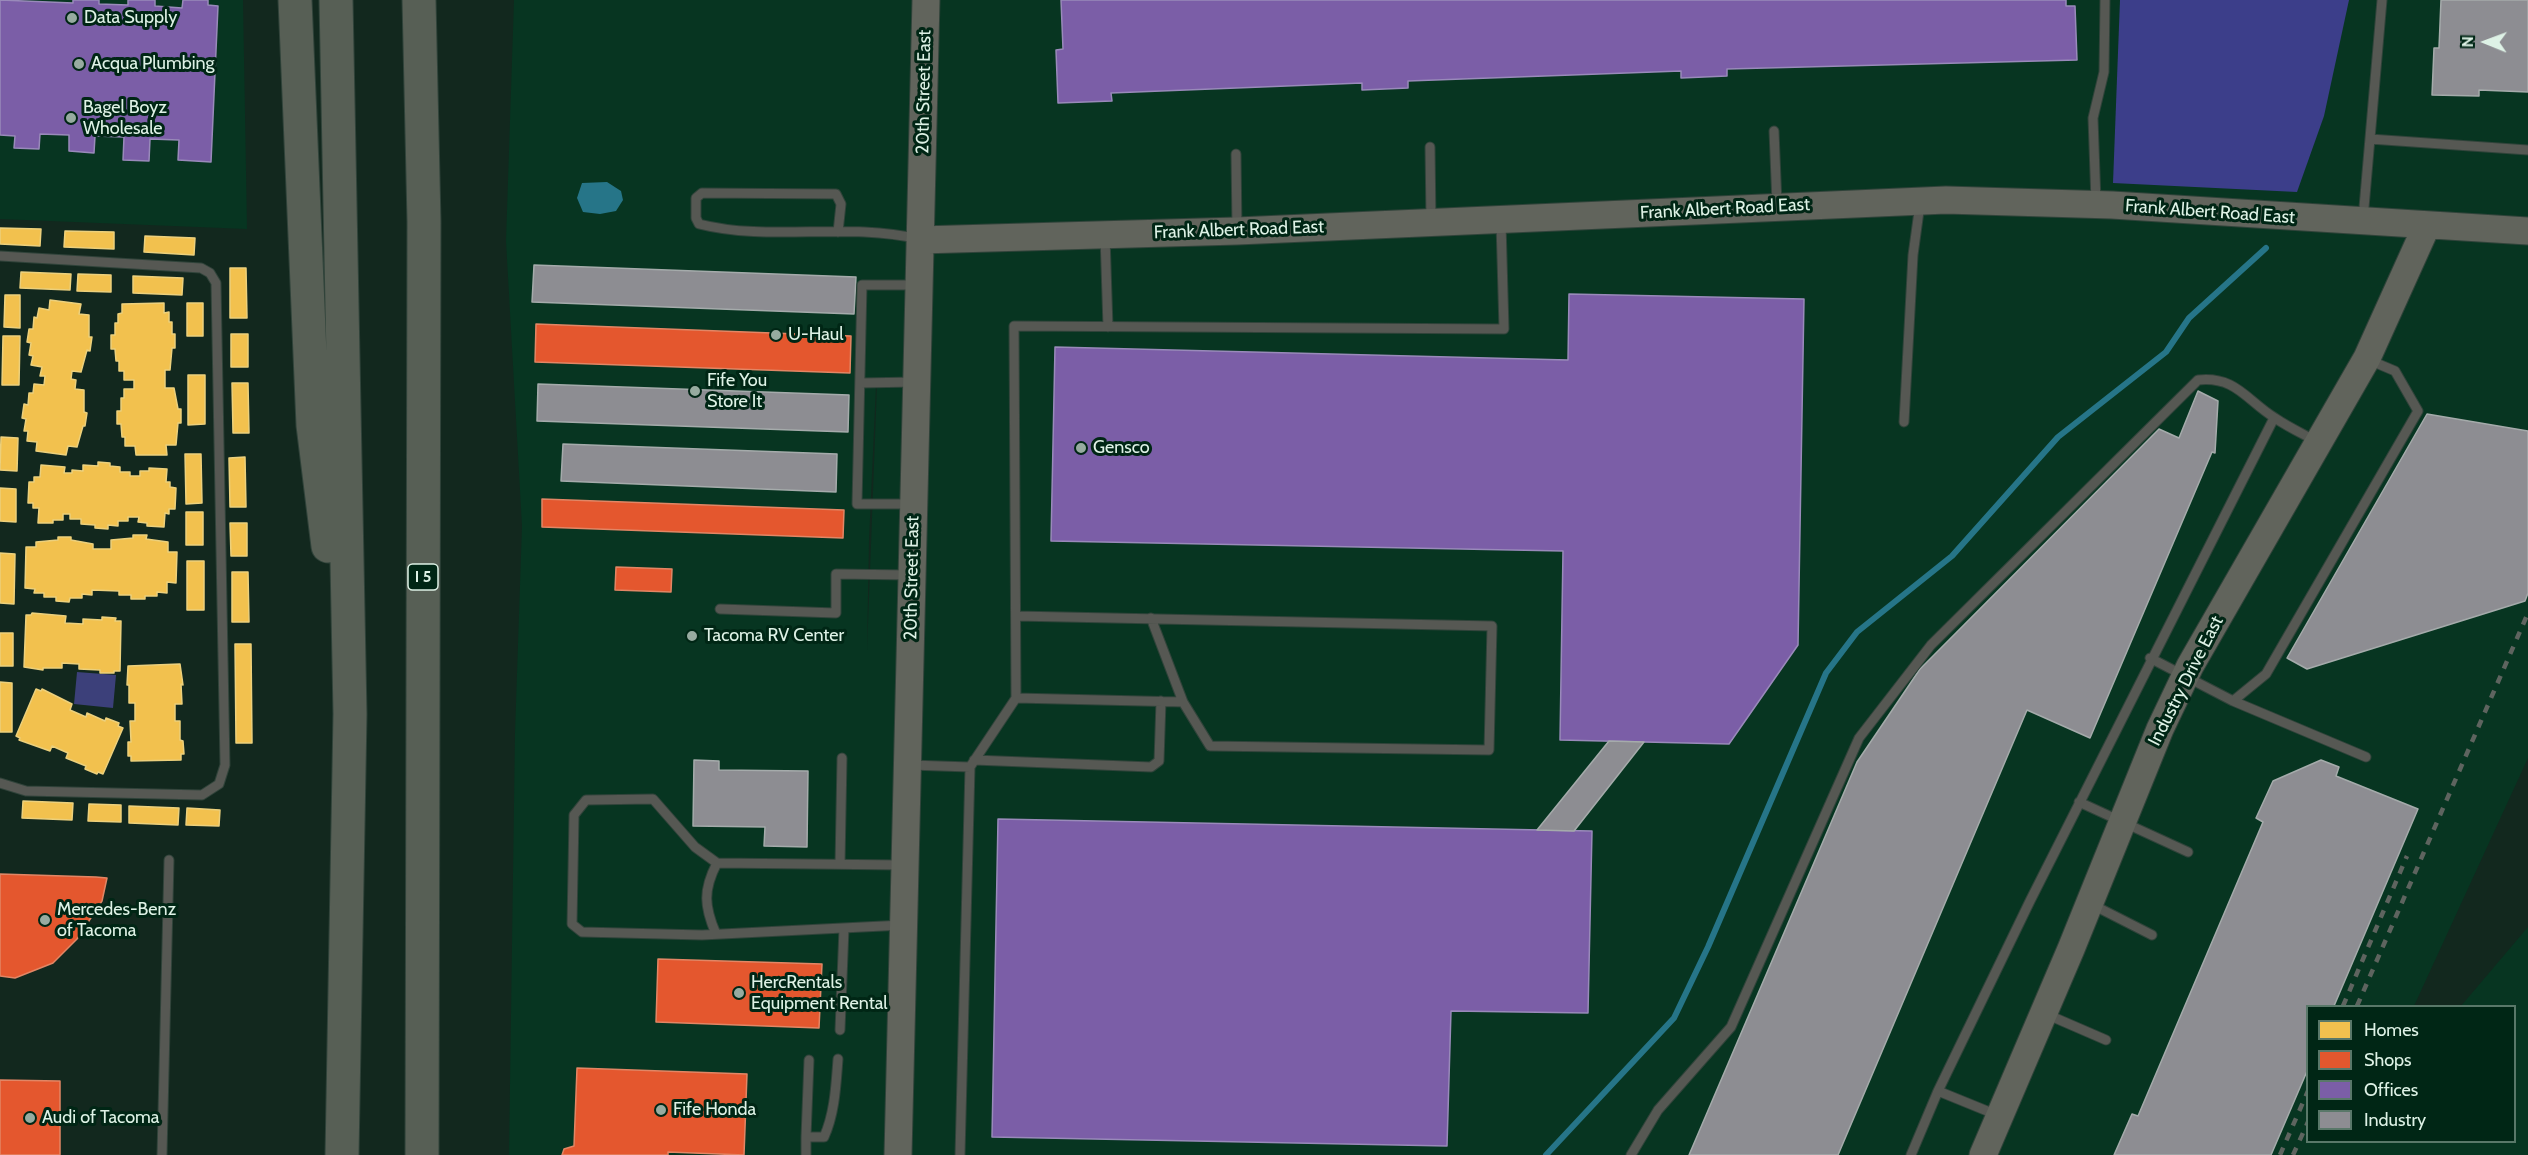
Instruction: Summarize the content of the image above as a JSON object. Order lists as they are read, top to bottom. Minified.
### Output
{"streets":{"highway":["I 5"],"street":["20th Street East","Frank Albert Road East","Industry Drive East"]},"crossings":[["20th Street East","Frank Albert Road East"],["Frank Albert Road East","Industry Drive East"]],"places":["Data Supply","Acqua Plumbing","Bagel Boyz Wholesale","U-Haul","Fife You Store It","Gensco","Tacoma RV Center","Mercedes-Benz of Tacoma","HercRentals Equipment Rental","Fife Honda","Audi of Tacoma"],"legend":["Homes","Shops","Offices","Industry"],"north":"left"}
